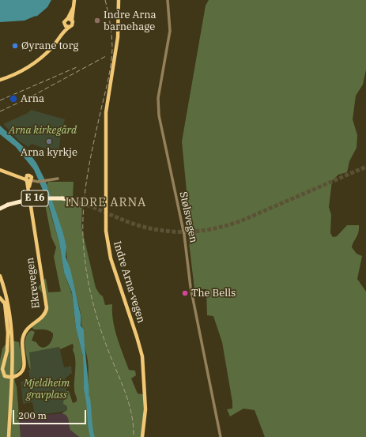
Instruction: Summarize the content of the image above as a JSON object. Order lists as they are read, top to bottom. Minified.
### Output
{"streets":{"highway":["E 16"],"main road":["Indre Arna-vegen","Ekrevegen"],"street":["Stølsvegen"]},"districts":["INDRE ARNA"],"parks":["Arna kirkegård","Mjeldheim gravplass"],"places":["Indre Arna barnehage","Øyrane torg","Arna","Arna kyrkje","The Bells"],"scale_bar":"200 m"}
